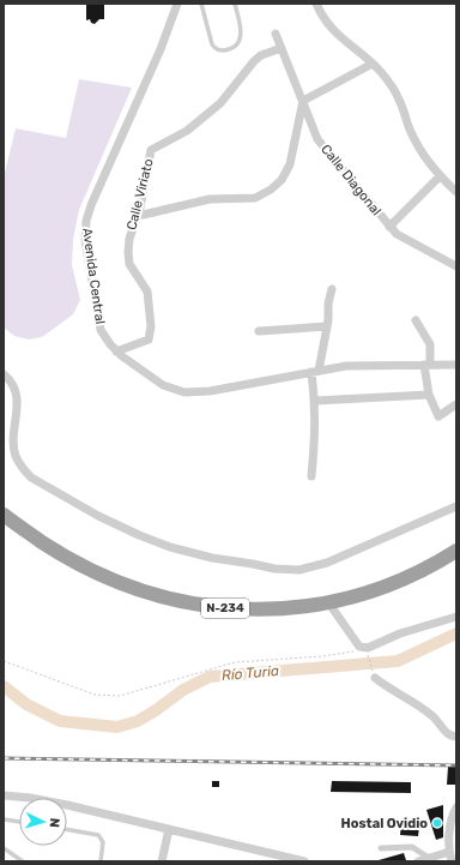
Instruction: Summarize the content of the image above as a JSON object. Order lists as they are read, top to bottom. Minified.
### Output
{"streets":{"highway":["N-234"],"street":["Calle Diagonal","Calle Viriato","Avenida Central"]},"crossings":[["Calle Diagonal","Calle Viriato"],["Calle Viriato","Avenida Central"]],"water":["Río Turia"],"places":["Hostal Ovidio"],"north":"right"}
